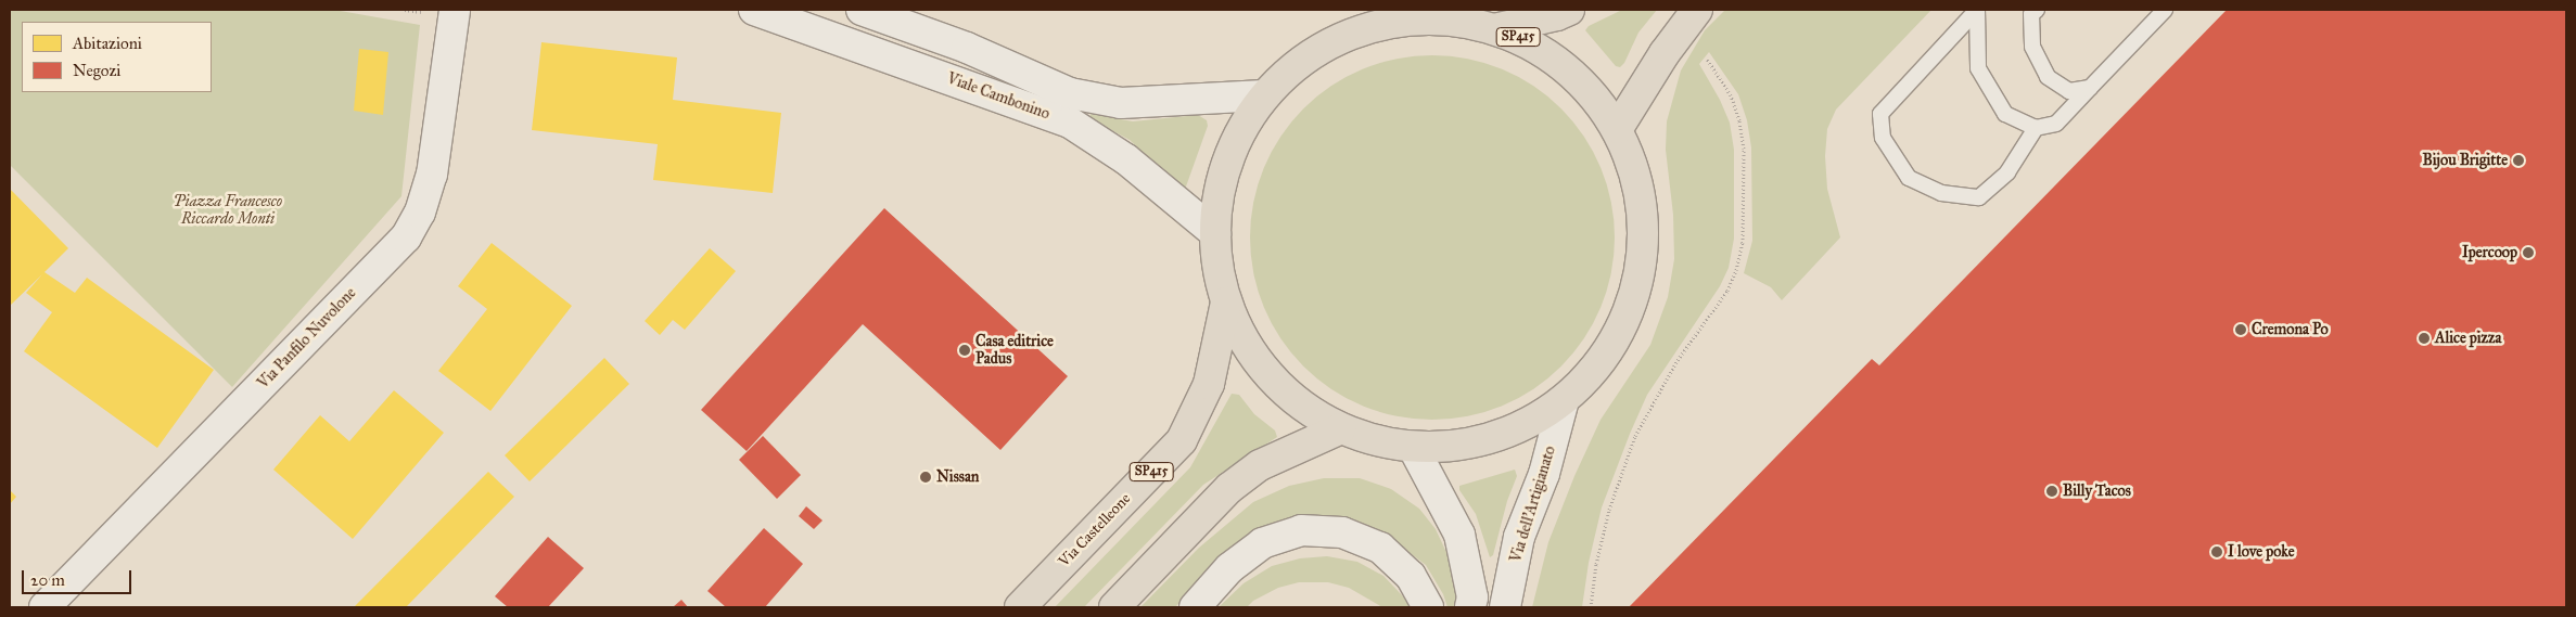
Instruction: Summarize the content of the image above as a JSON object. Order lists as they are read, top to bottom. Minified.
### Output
{"streets":{"main road":["SP415","Via Castelleone"],"street":["Viale Cambonino","Via Panfilo Nuvolone","Via dell'Artigianato"]},"crossings":[["SP415","Viale Cambonino"],["SP415","Via dell'Artigianato"],["SP415","Via Castelleone"]],"parks":["Piazza Francesco Riccardo Monti"],"places":["Bijou Brigitte","Ipercoop","Cremona Po","Alice pizza","Casa editrice Padus","Nissan","Billy Tacos","I love poke"],"legend":["Abitazioni","Negozi"],"scale_bar":"20 m"}
